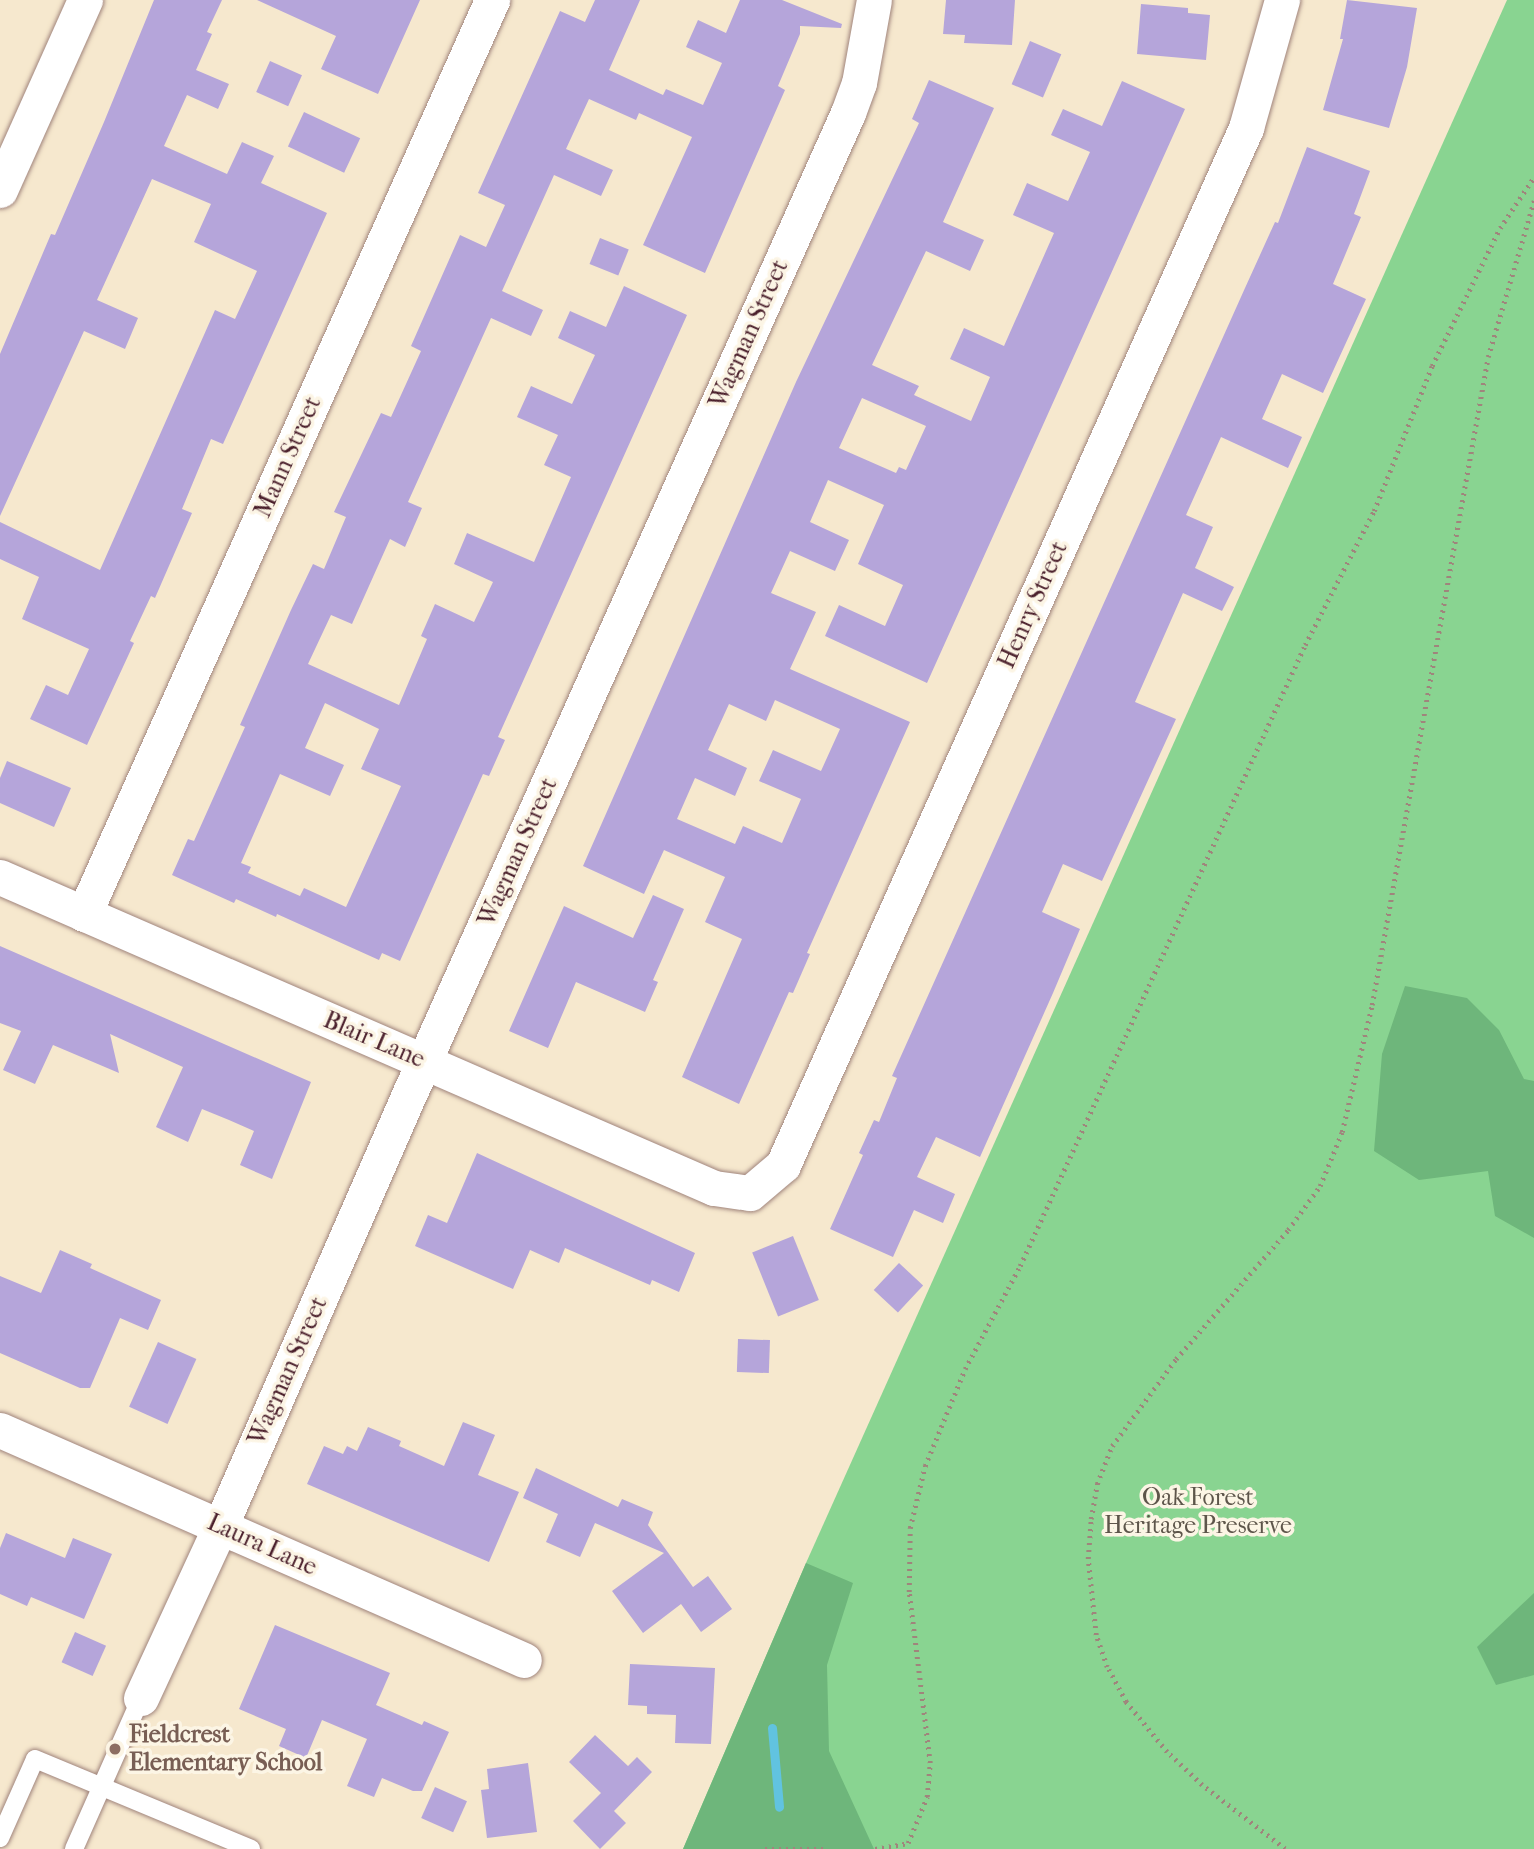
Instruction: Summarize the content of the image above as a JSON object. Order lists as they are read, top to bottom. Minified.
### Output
{"streets":{"street":["Wagman Street","Mann Street","Henry Street","Blair Lane","Laura Lane"]},"crossings":[["Wagman Street","Blair Lane"],["Wagman Street","Laura Lane"],["Mann Street","Blair Lane"],["Henry Street","Blair Lane"]],"parks":["Oak Forest Heritage Preserve"],"places":["Fieldcrest Elementary School"]}
